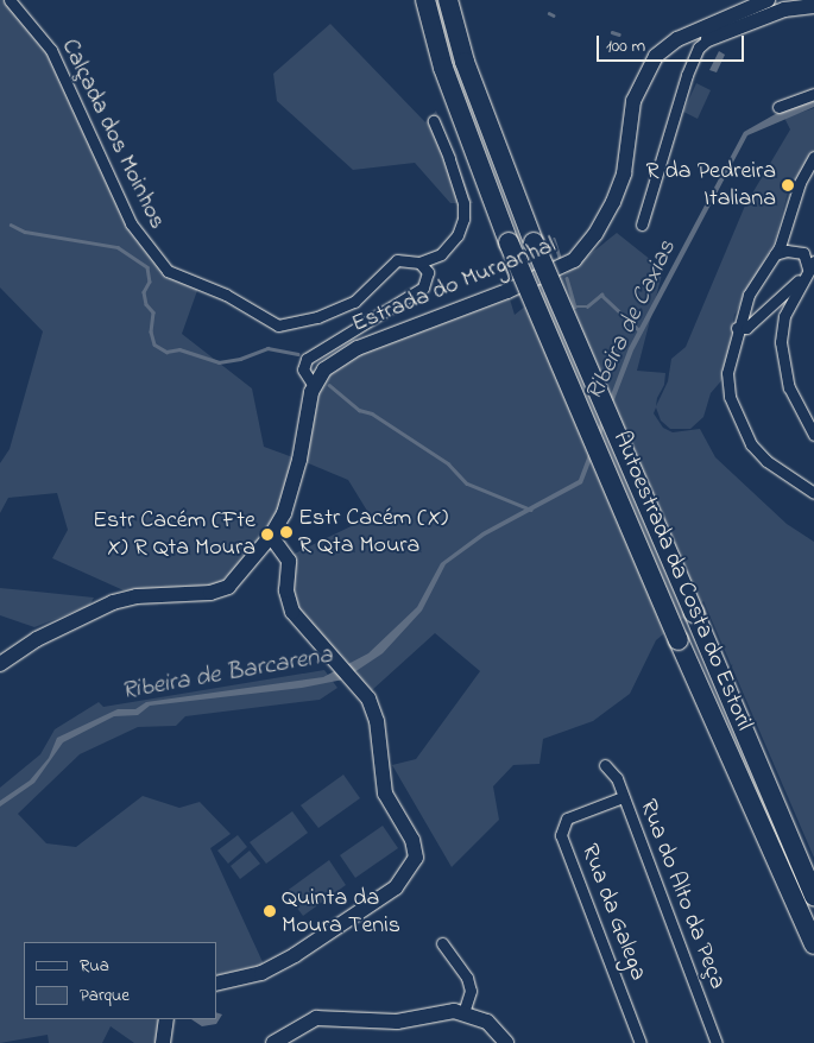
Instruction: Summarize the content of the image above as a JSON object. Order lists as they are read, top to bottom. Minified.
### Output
{"streets":{"highway":["Autoestrada da Costa do Estoril"],"street":["Calçada dos Moinhos","Estrada do Murganhal","Rua do Alto da Peça","Rua da Galega"]},"crossings":[["Rua do Alto da Peça","Rua da Galega"]],"water":["Ribeira de Caxias","Ribeira de Barcarena"],"places":["R da Pedreira Italiana","Estr Cacém (X) R Qta Moura","Estr Cacém (Fte X) R Qta Moura","Quinta da Moura Tenis"],"legend":["Rua","Parque"],"scale_bar":"100 m"}
